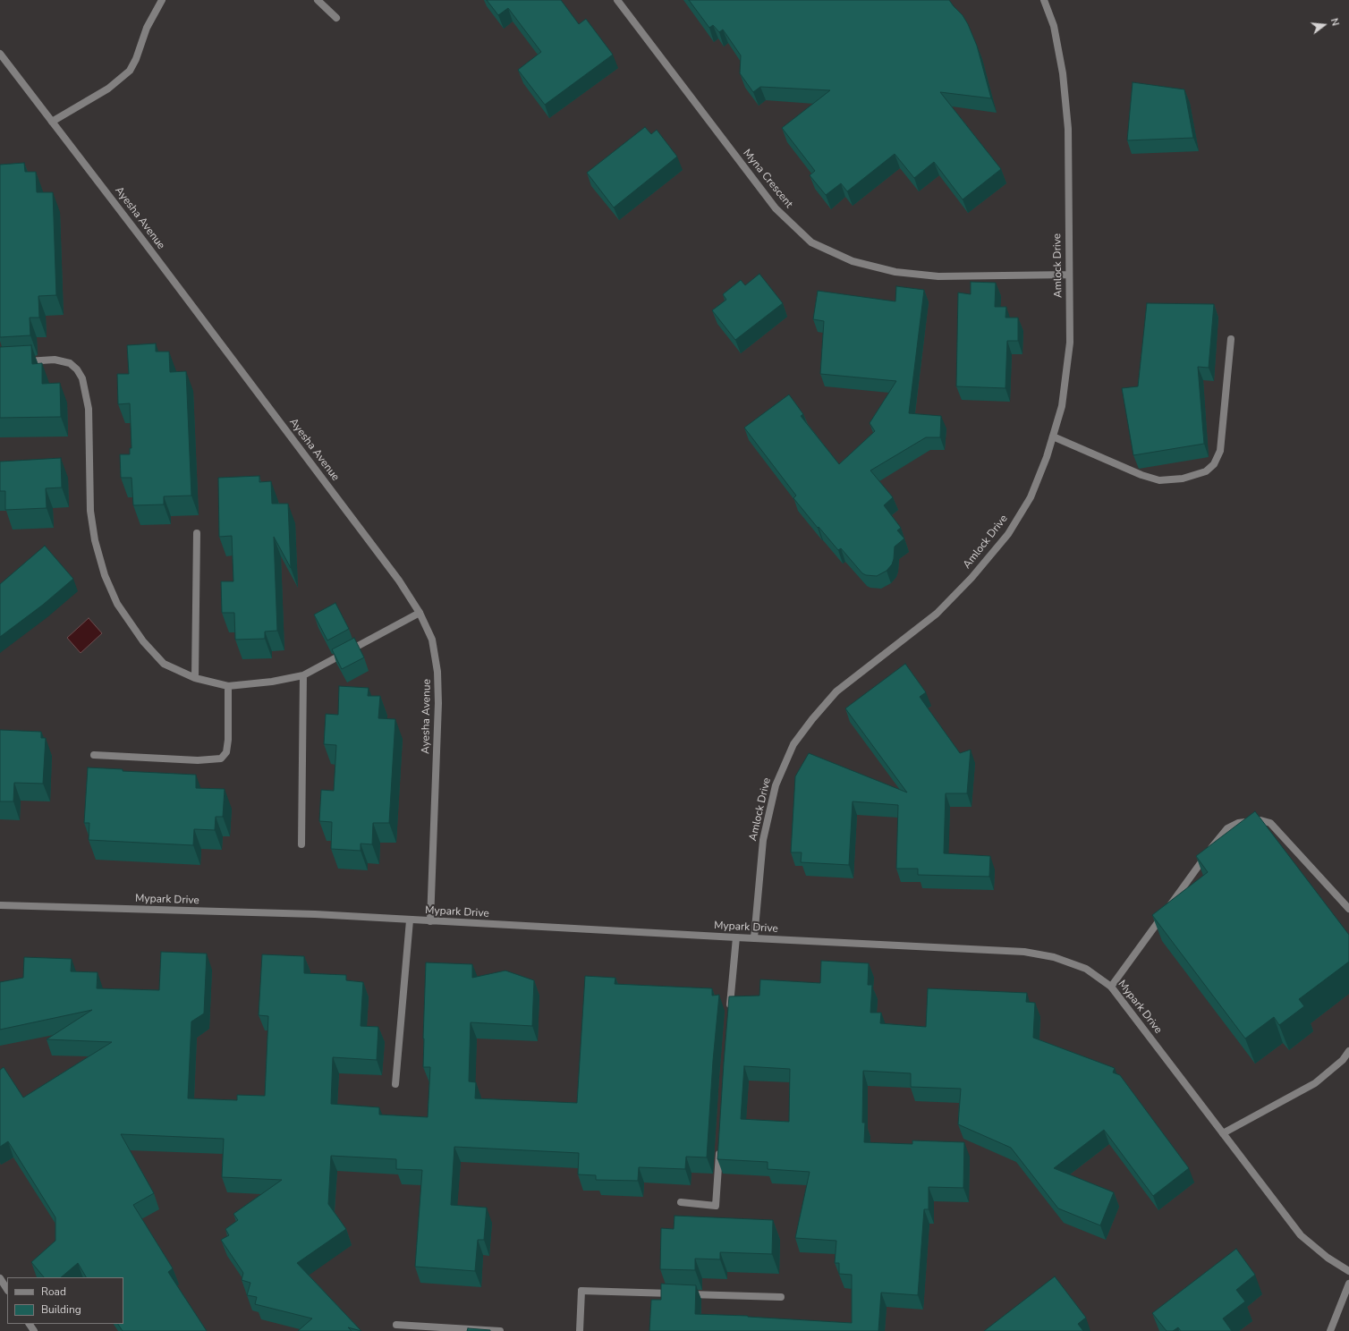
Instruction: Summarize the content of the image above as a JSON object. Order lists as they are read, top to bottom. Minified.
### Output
{"streets":{"street":["Myna Crescent","Ayesha Avenue","Amlock Drive","Mypark Drive"]},"crossings":[["Myna Crescent","Amlock Drive"],["Ayesha Avenue","Mypark Drive"],["Amlock Drive","Mypark Drive"]],"legend":["Road","Building"],"north":"right"}
